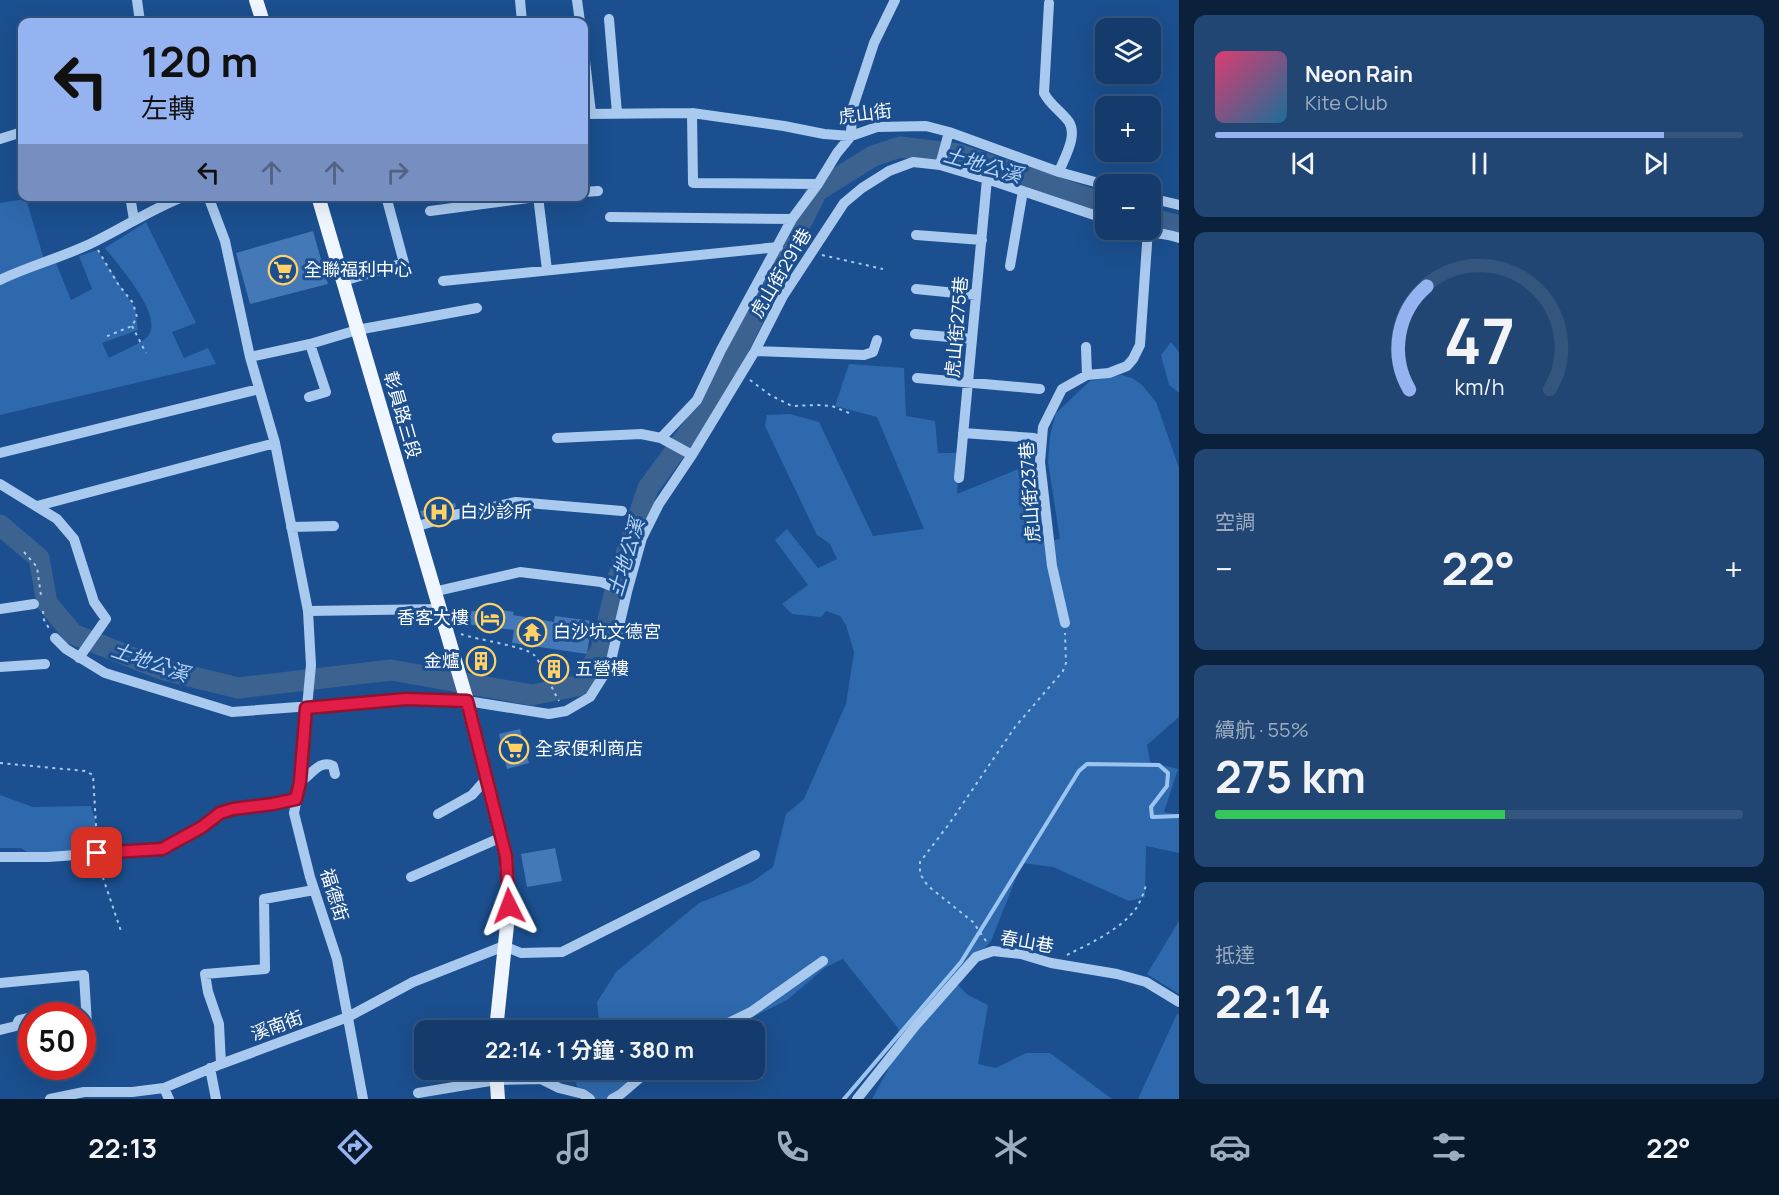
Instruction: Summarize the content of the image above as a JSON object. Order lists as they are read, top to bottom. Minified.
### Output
{"streets":{"main road":["彰員路三段"],"street":["虎山街","虎山街291巷","虎山街275巷","虎山街237巷","福德街","春山巷","溪南街"]},"crossings":[["虎山街291巷","虎山街275巷"],["虎山街291巷","彰員路三段"],["虎山街291巷","福德街"],["彰員路三段","溪南街"],["福德街","溪南街"]],"water":["土地公溪"],"places":{"supermarket":["全聯福利中心","全家便利商店"],"hospital":["白沙診所"],"hotel":["香客大樓"],"temple":["白沙坑文德宮"],"building":["金爐","五營樓"]},"page":{"map_buttons":["+","−"],"turn":["120 m","左轉"],"song":["Neon Rain","Kite Club"],"tile":["空調",["續航 · 55%","275 km"],["抵達","22:14"]],"heat":["−","22°","+"],"limit":"50","trip":"22:14 · 1 分鐘 · 380 m","tabs":["22:13","22°"],"gauge":["47","km/h"]}}
